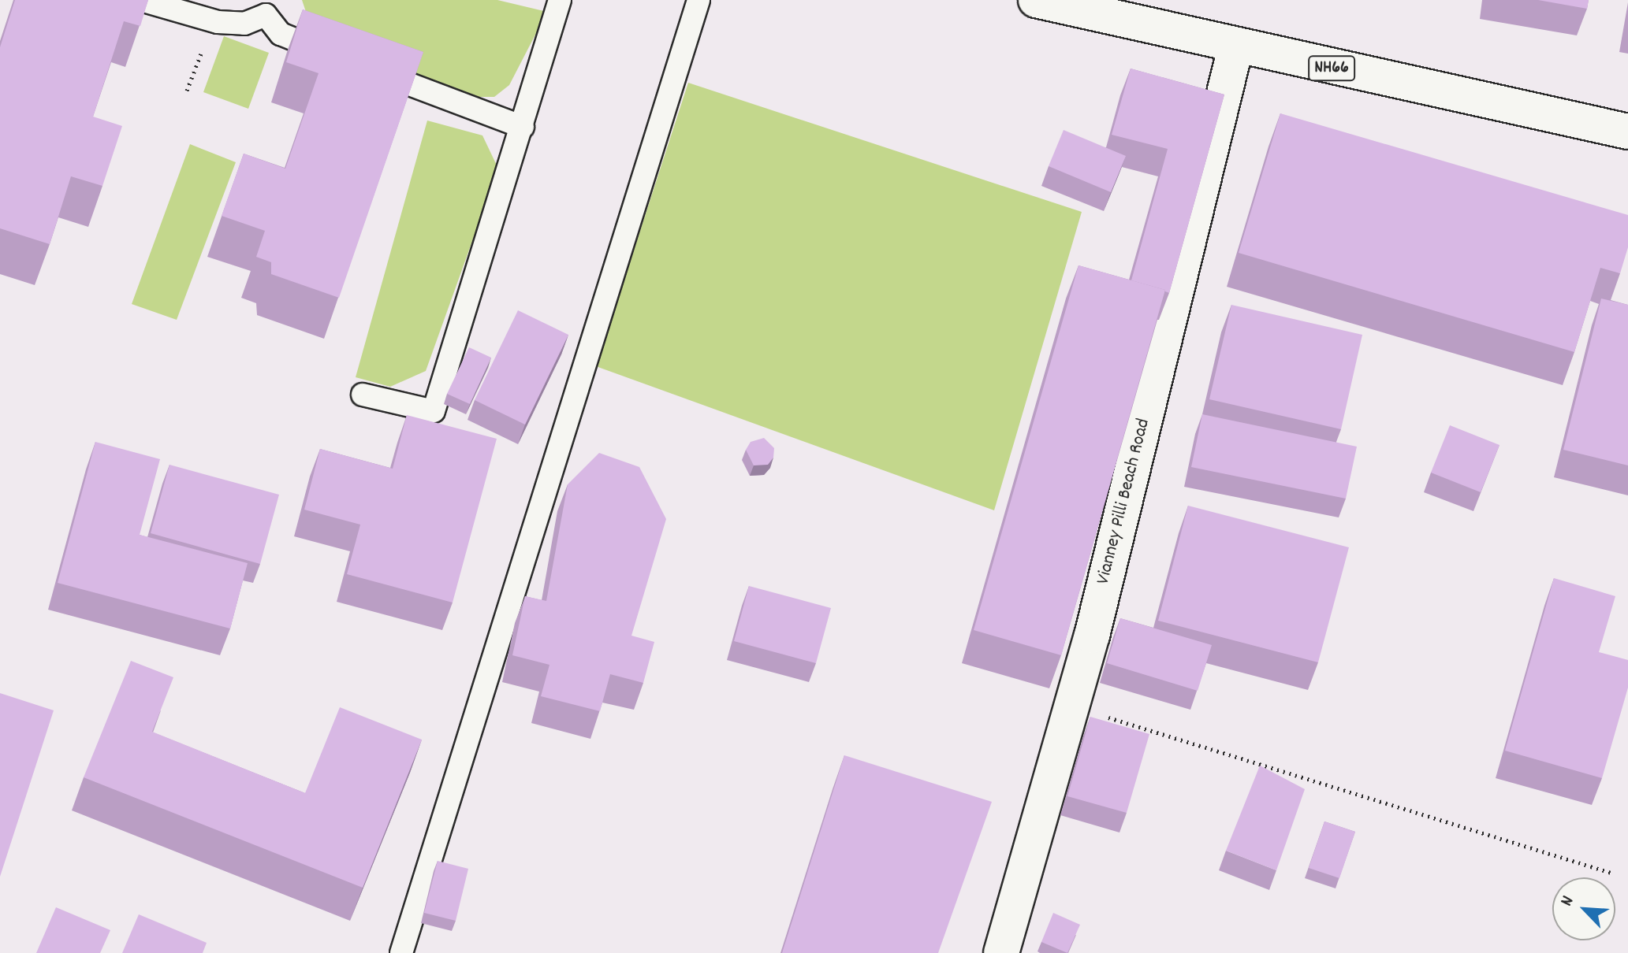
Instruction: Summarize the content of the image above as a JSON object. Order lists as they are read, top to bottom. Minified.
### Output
{"streets":{"main road":["NH66","Vianney Pilli Beach Road"]},"crossings":[["NH66","Vianney Pilli Beach Road"]],"north":"top left"}
